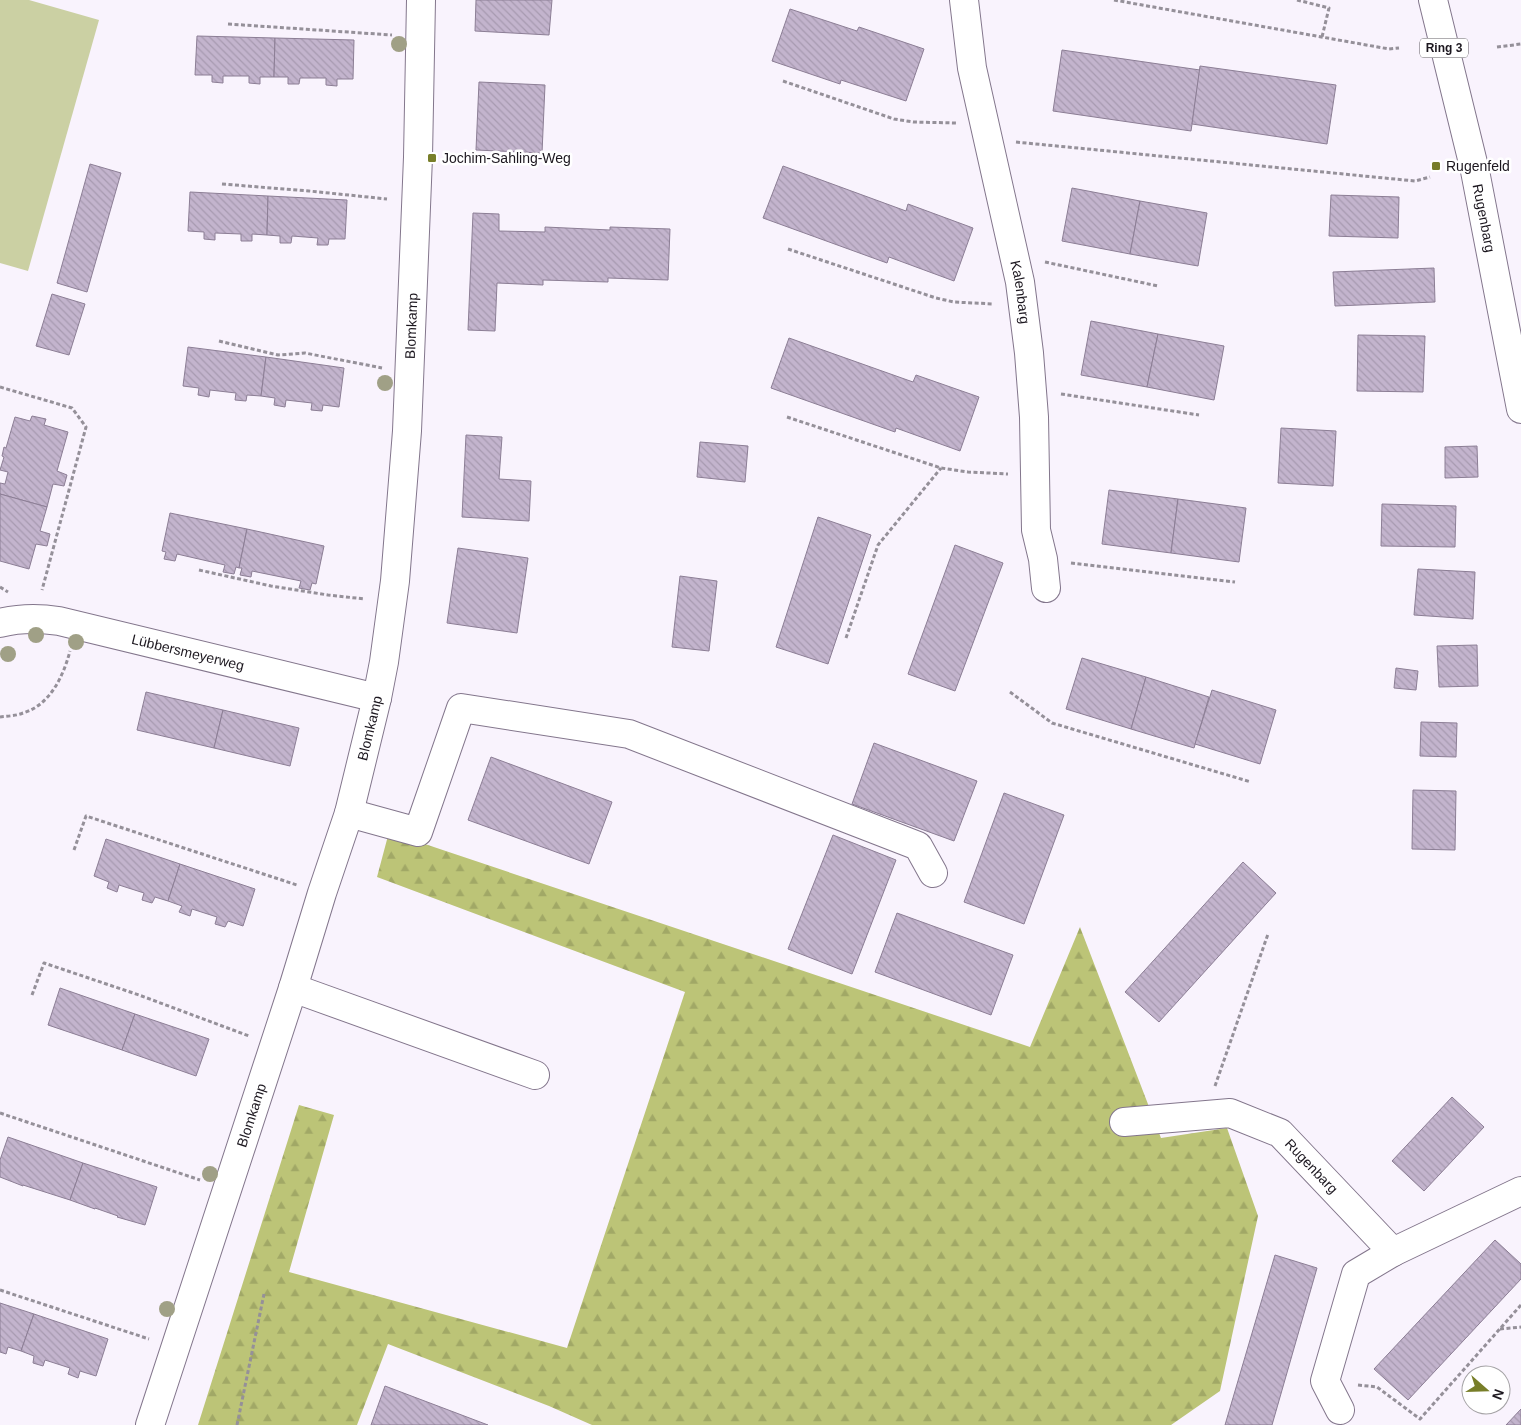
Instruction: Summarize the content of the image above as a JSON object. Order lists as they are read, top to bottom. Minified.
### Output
{"streets":{"street":["Ring 3","Rugenbarg","Kalenbarg","Blomkamp","Lübbersmeyerweg"]},"crossings":[["Blomkamp","Lübbersmeyerweg"]],"places":{"transit":["Jochim-Sahling-Weg","Rugenfeld"]},"north":"right"}
